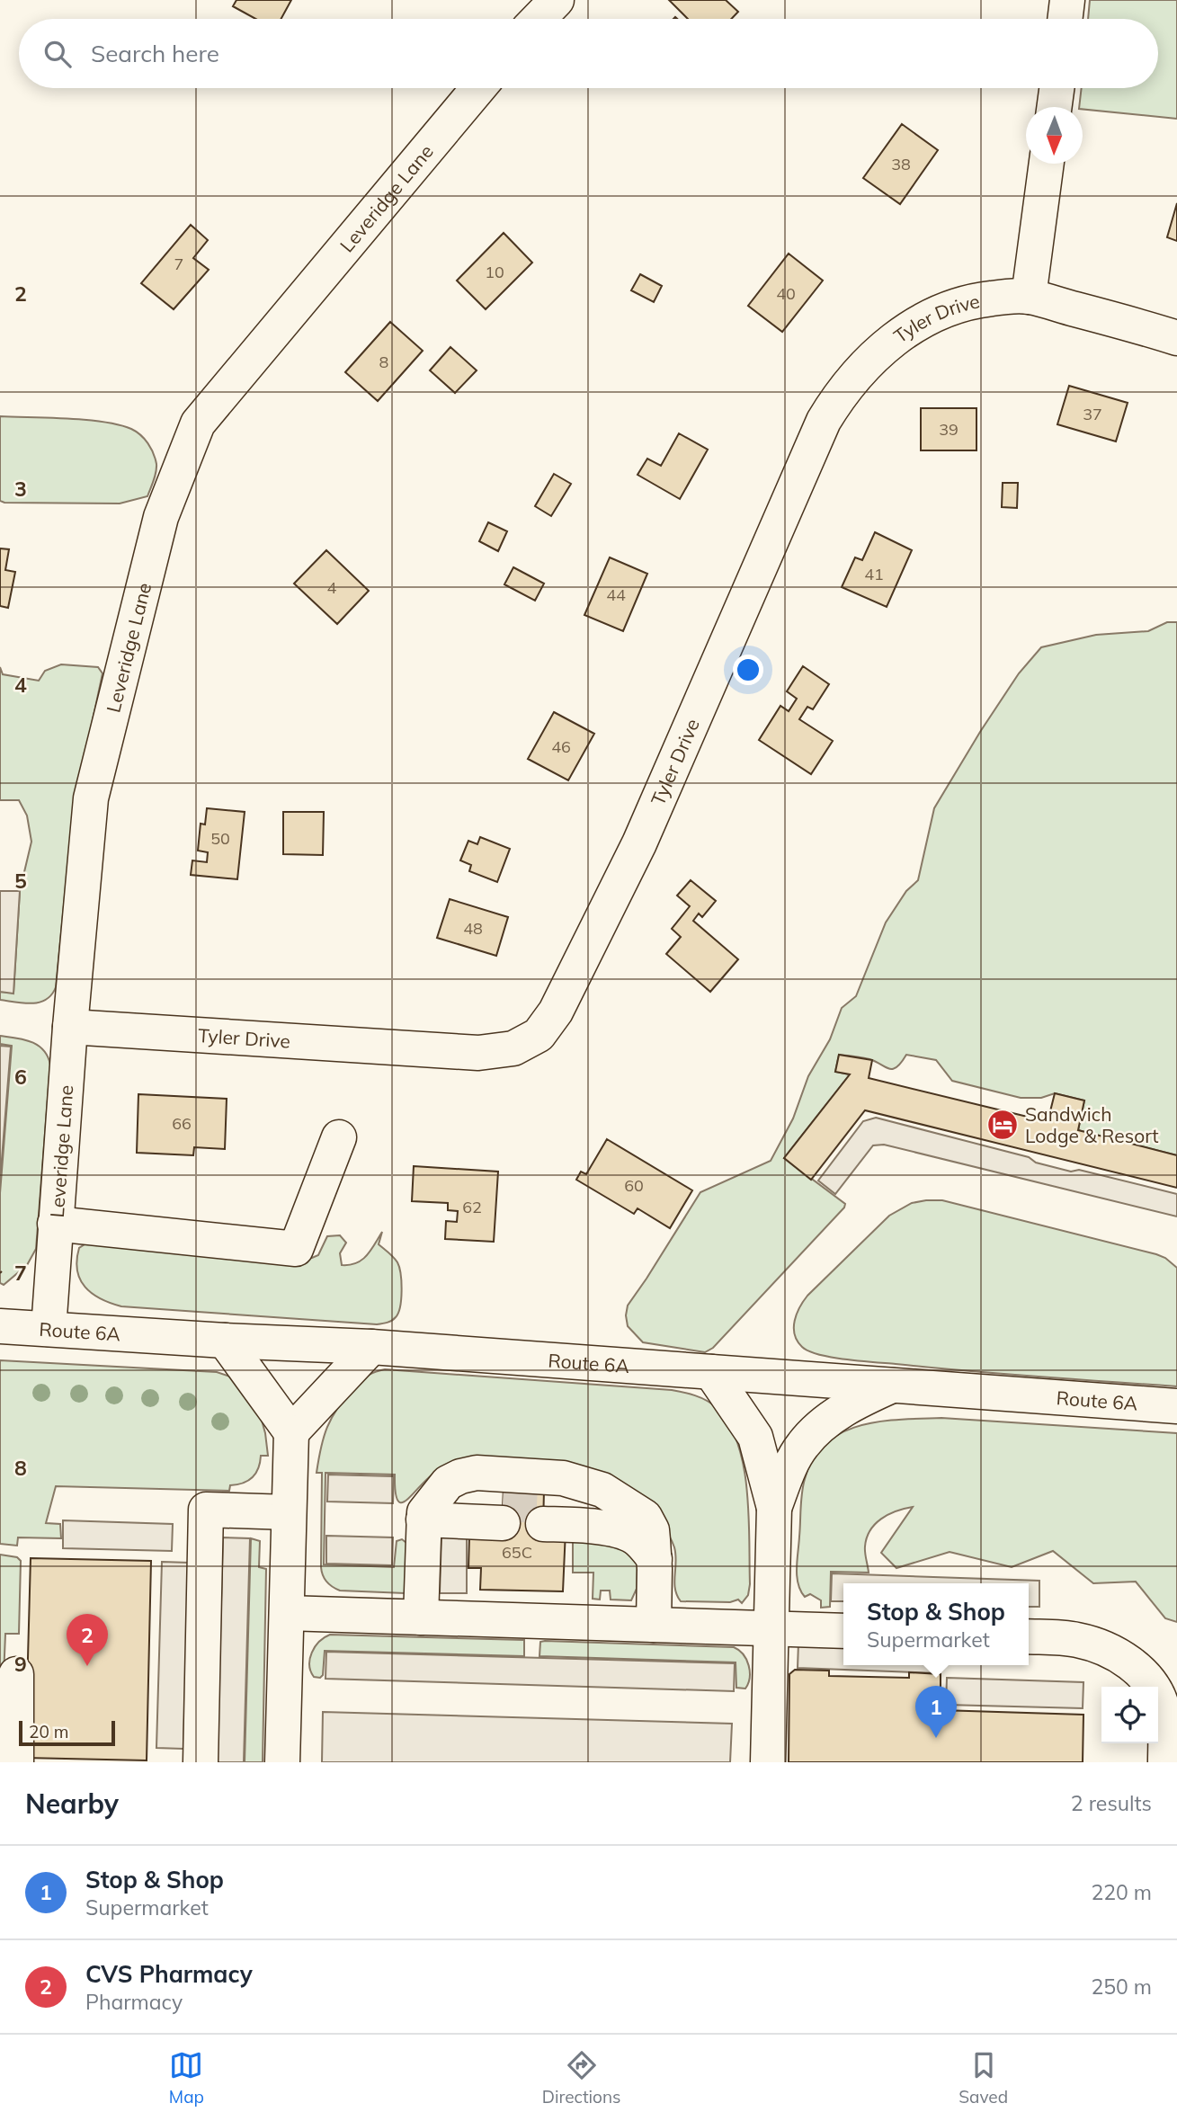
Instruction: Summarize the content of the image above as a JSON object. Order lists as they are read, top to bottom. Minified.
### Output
{"streets":{"street":["Leveridge Lane","Tyler Drive","Route 6A"]},"crossings":[["Leveridge Lane","Tyler Drive"],["Leveridge Lane","Route 6A"]],"places":{"hotel":["Sandwich Lodge & Resort"]},"house_numbers":["38","7","10","40","8","37","39","41","4","44","46","50","48","66","60","62","65C"],"scale_bar":"20 m","north":"bottom","page":{"search":"Search here","popup":["Stop & Shop","Supermarket"],"pins":["2","1"],"scale":"20 m","heading":["Nearby","2 results"],"list":[{"mark":"1","name":"Stop & Shop","note":"Supermarket","value":"220 m"},{"mark":"2","name":"CVS Pharmacy","note":"Pharmacy","value":"250 m"}],"nav":["Map","Directions","Saved"]},"grid":{"rows":["2","3","4","5","6","7","8","9"]}}
